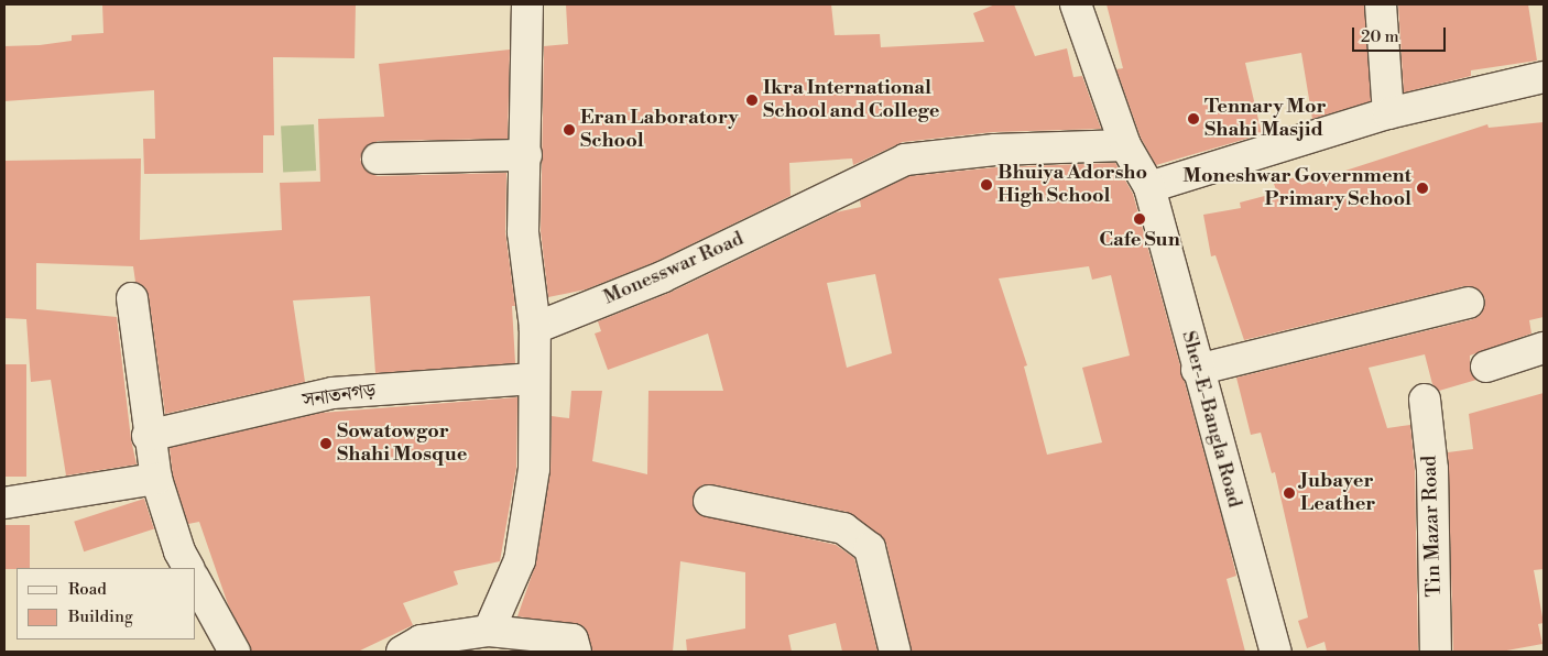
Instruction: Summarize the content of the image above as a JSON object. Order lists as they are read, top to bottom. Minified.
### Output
{"streets":{"street":["Monesswar Road","সনাতনগড়","Sher-E-Bangla Road","Tin Mazar Road"]},"crossings":[["Monesswar Road","Sher-E-Bangla Road"]],"places":["Ikra International School and College","Tennary Mor Shahi Masjid","Eran Laboratory School","Bhuiya Adorsho High School","Moneshwar Government Primary School","Cafe Sun","Sowatowgor Shahi Mosque","Jubayer Leather"],"legend":["Road","Building"],"scale_bar":"20 m"}
